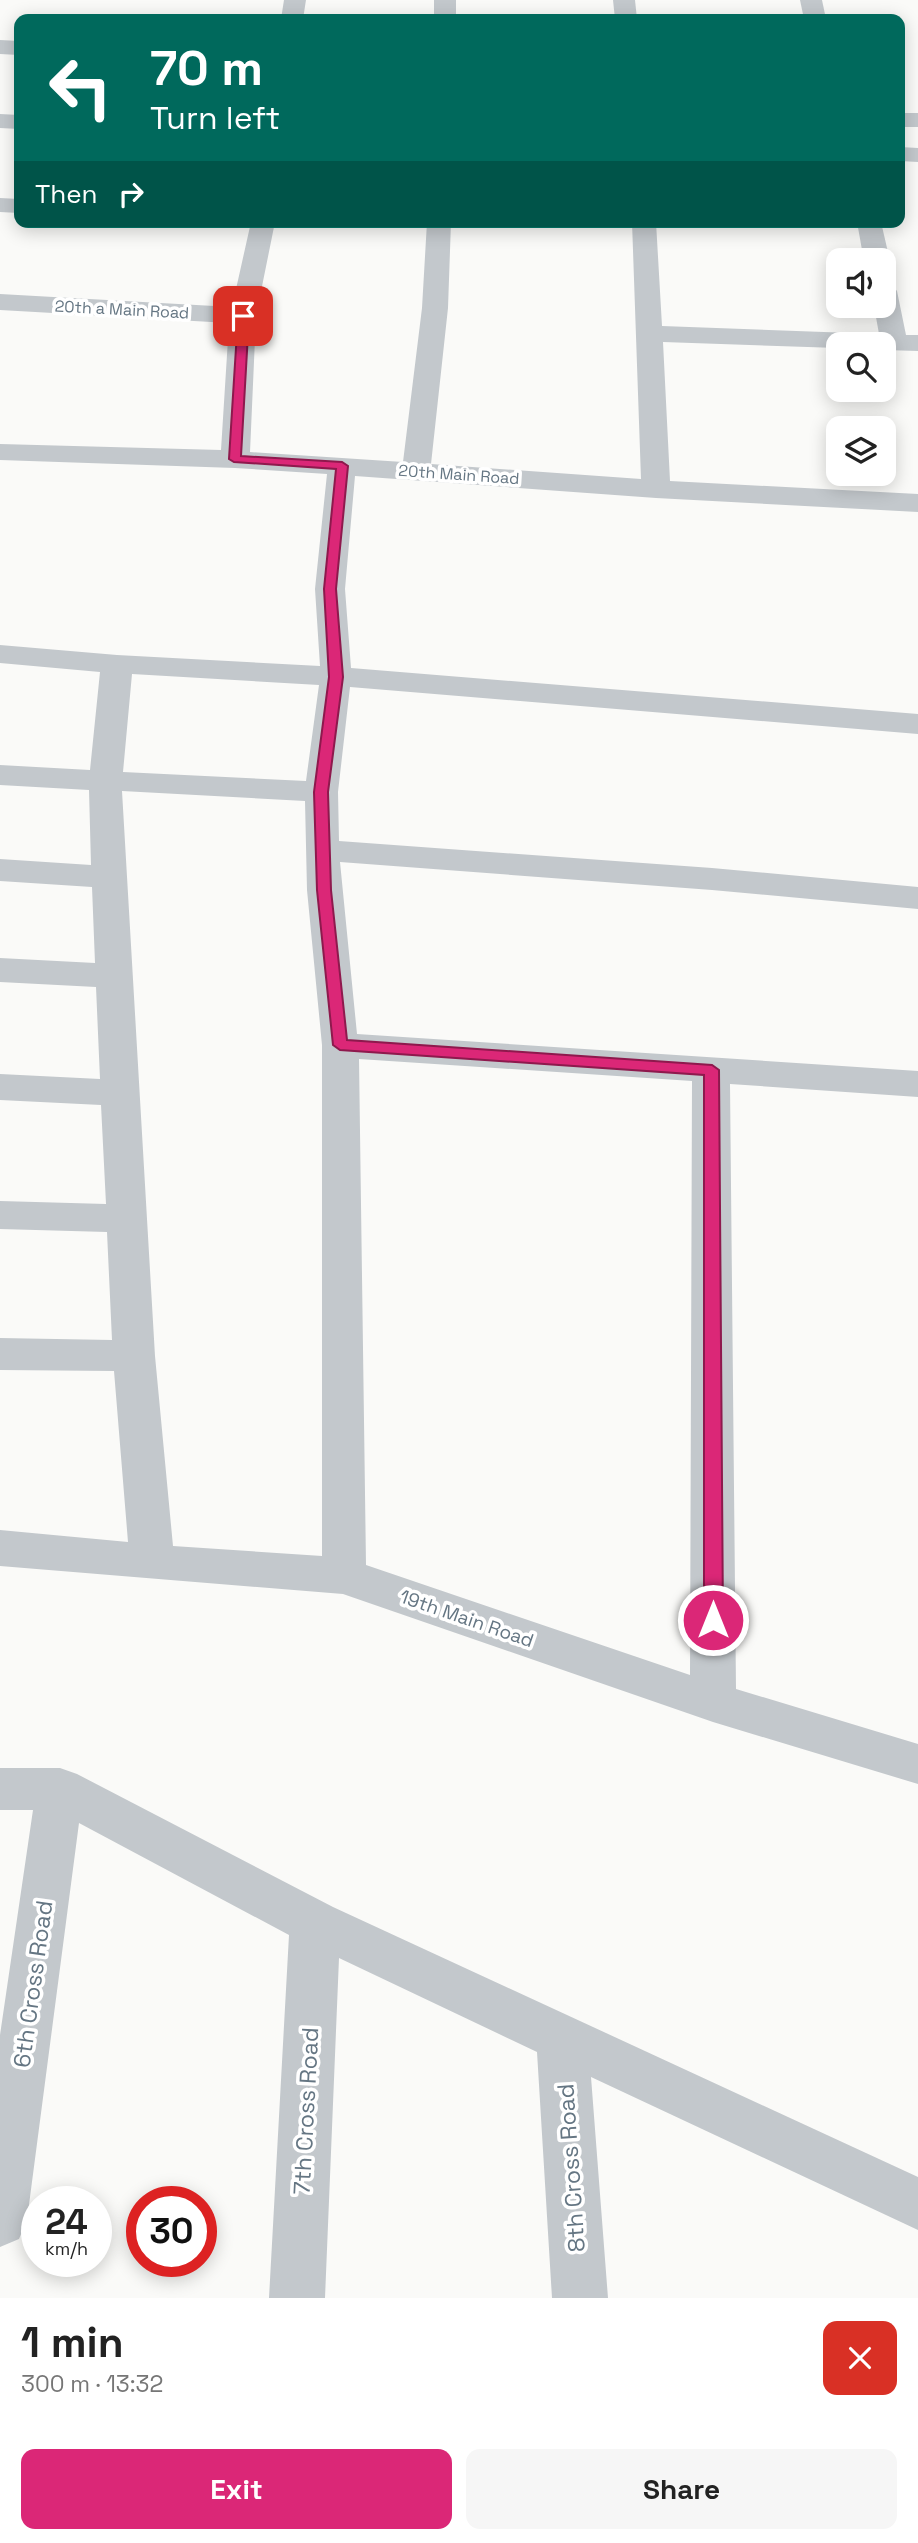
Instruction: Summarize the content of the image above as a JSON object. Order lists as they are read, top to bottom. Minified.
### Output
{"streets":{"street":["20th a Main Road","20th Main Road","19th Main Road","6th Cross Road","7th Cross Road","8th Cross Road"]},"page":{"turn":["70 m","Turn left"],"then":"Then","speed":"24 km/h","limit":"30","heading":["1 min","300 m · 13:32"],"buttons":["Exit","Share"]}}
